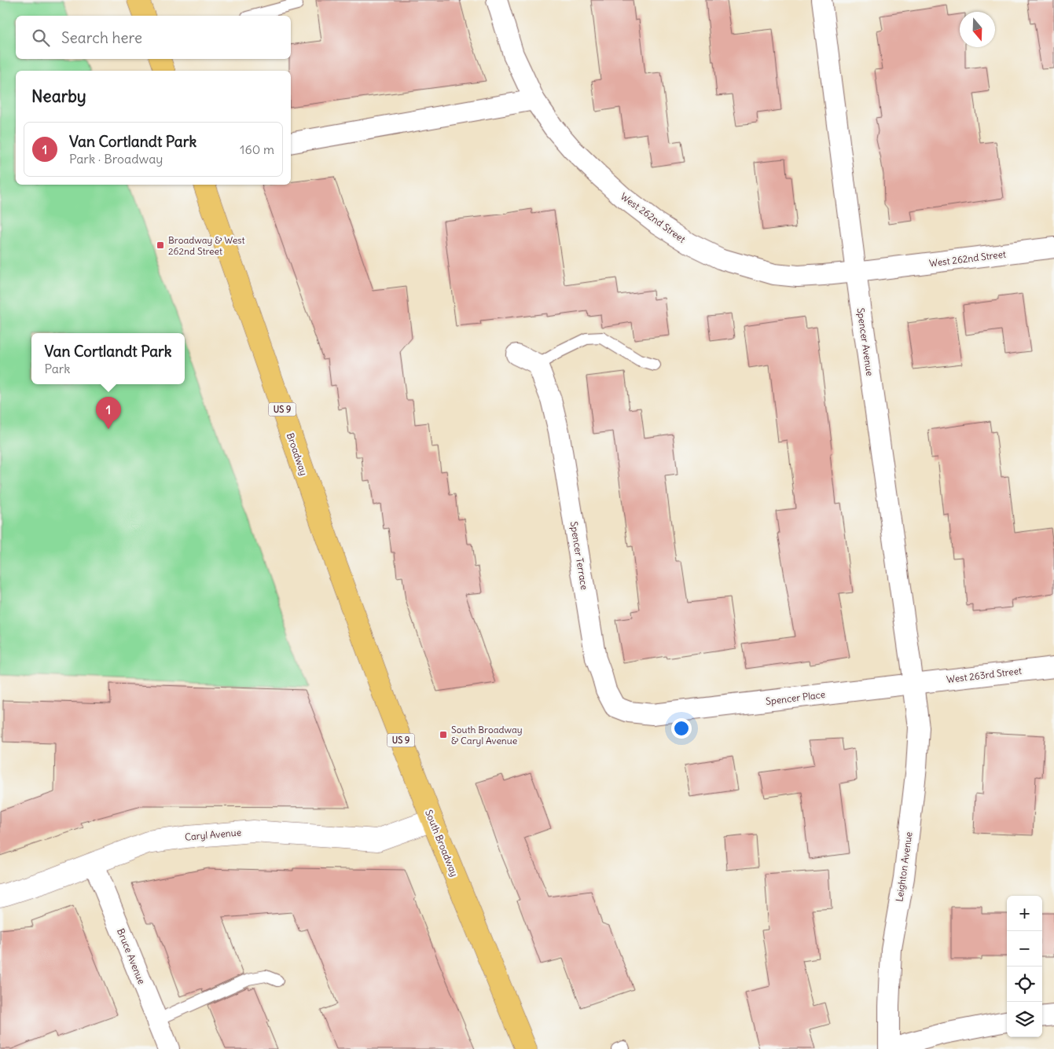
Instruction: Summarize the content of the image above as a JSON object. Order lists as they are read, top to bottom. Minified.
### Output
{"streets":{"main road":["US 9","Broadway","South Broadway"],"street":["West 262nd Street","Spencer Avenue","Spencer Terrace","West 263rd Street","Spencer Place","Caryl Avenue","Leighton Avenue","Bruce Avenue"]},"crossings":[["West 262nd Street","Spencer Avenue"],["Spencer Avenue","West 263rd Street"],["Spencer Avenue","Spencer Place"],["Spencer Avenue","Leighton Avenue"],["Broadway","South Broadway"],["Spencer Terrace","Spencer Place"],["West 263rd Street","Spencer Place"],["West 263rd Street","Leighton Avenue"],["Spencer Place","Leighton Avenue"],["Caryl Avenue","South Broadway"],["Caryl Avenue","Bruce Avenue"]],"places":{"transit":["Broadway & West 262nd Street","South Broadway & Caryl Avenue"]},"north":"bottom","page":{"search":"Search here","heading":"Nearby","list":[{"mark":"1","name":"Van Cortlandt Park","note":"Park · Broadway","value":"160 m"}],"popup":["Van Cortlandt Park","Park"],"pins":"1","map_buttons":["+","−"]}}
